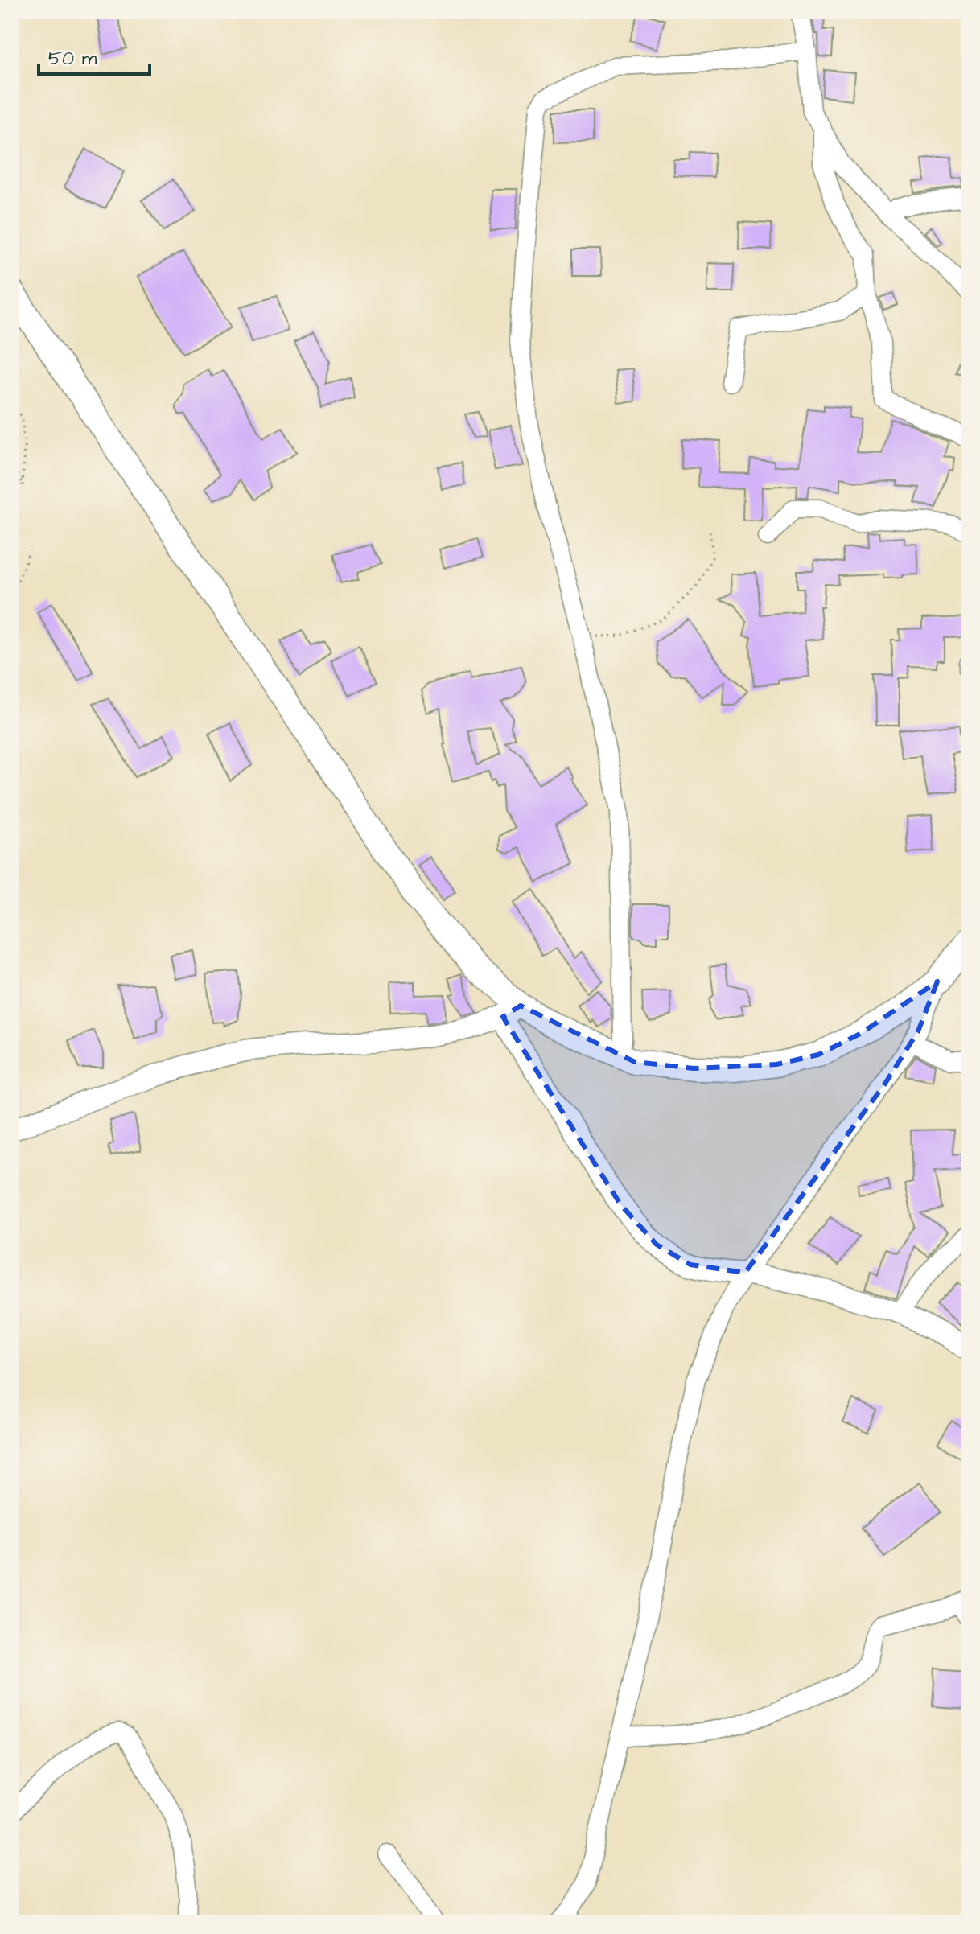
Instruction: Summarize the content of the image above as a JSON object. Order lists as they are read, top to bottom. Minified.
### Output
{"scale_bar":"50 m"}
